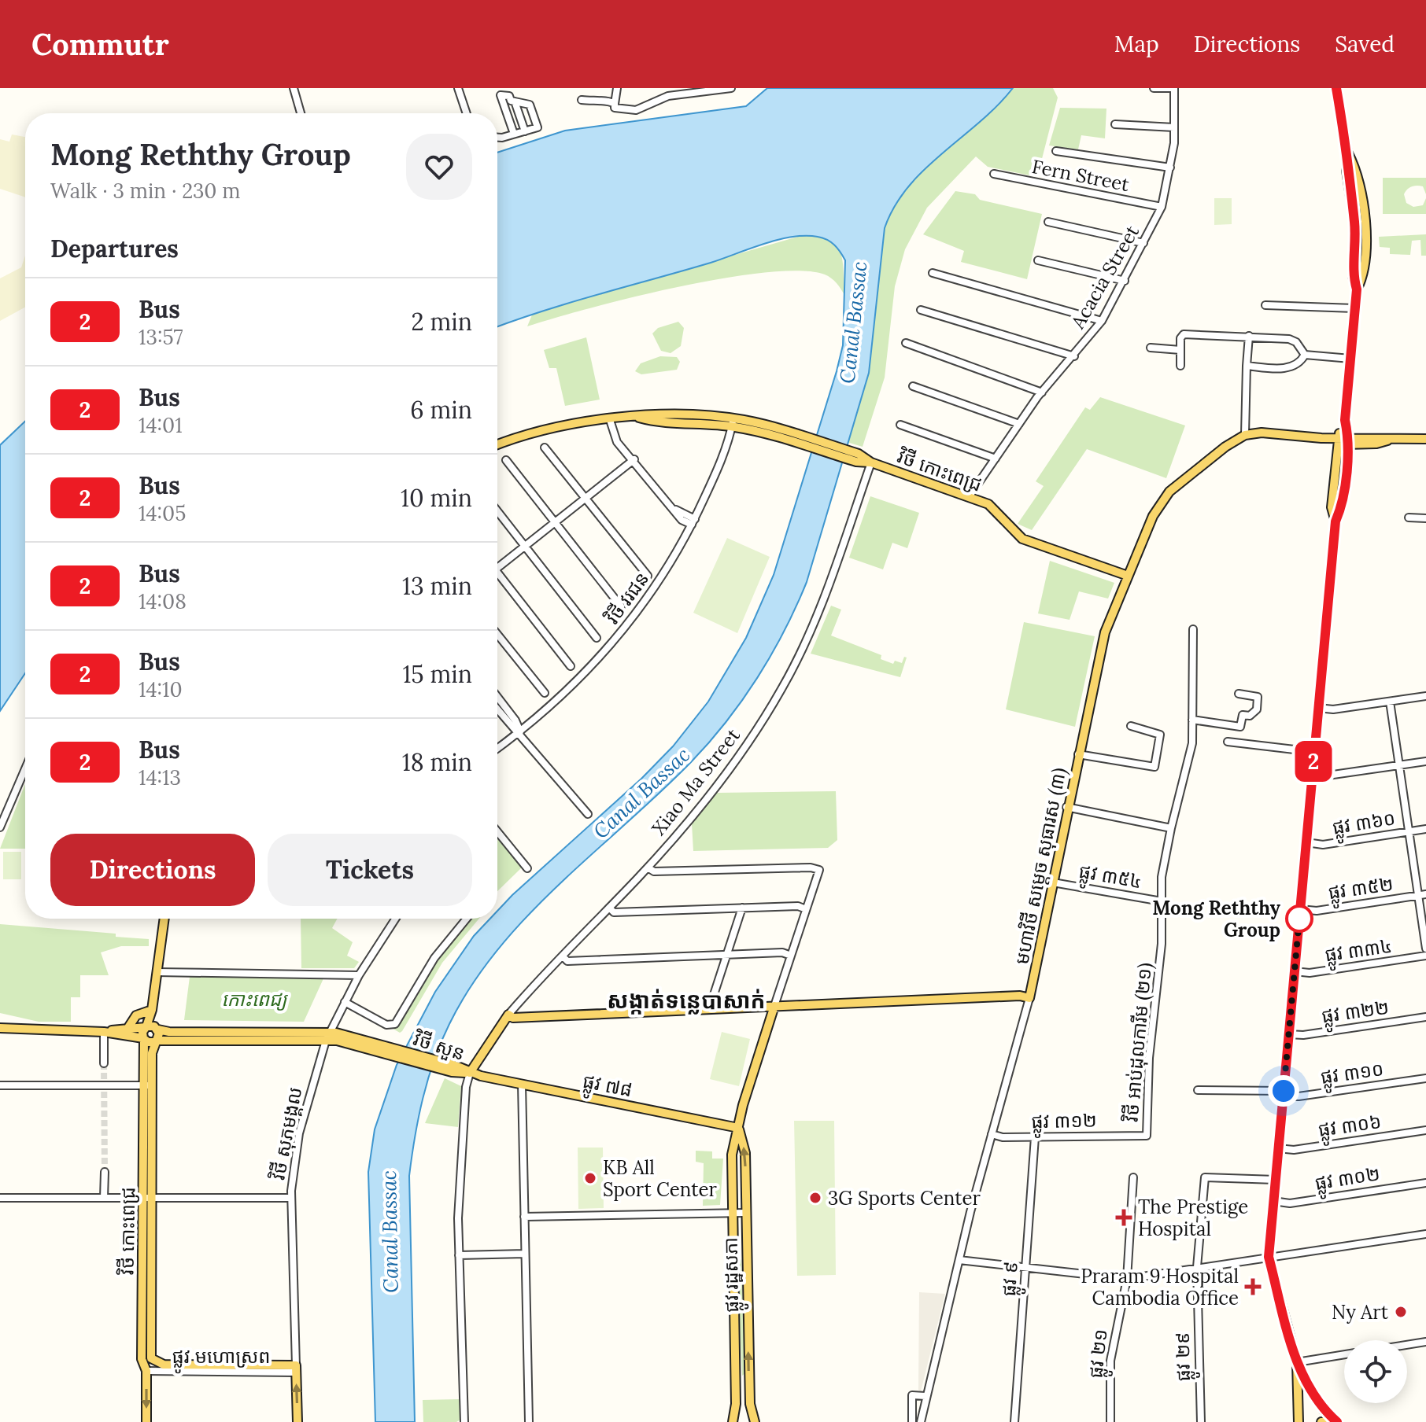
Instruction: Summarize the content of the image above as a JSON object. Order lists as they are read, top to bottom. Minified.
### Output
{"streets":{"main road":["វិថី កោះពេជ្រ","Xiao Ma Street","មហាវិថី សម្តេច សុធារស (៣)","វិថី សួន","ផ្លូវ ៧៨","វិថី សុភមង្គល","ផ្លូវ រដ្ឋសភា","ផ្លូវ មហោស្រព"],"street":["Fern Street","Acacia Street","វិថី វរជន","ផ្លូវ ៣៦០","ផ្លូវ ៣៥៤","ផ្លូវ ៣៥២","ផ្លូវ ៣៣៤","ផ្លូវ ៣២២","វិថី អាប់ដុលការីម (២១)","ផ្លូវ ៣១០","ផ្លូវ ៣១២","ផ្លូវ ៣០៦","ផ្លូវ ៣០២","ផ្លូវ ៩","ផ្លូវ ២១","ផ្លូវ ២៩"]},"crossings":[["Fern Street","Acacia Street"],["Acacia Street","វិថី កោះពេជ្រ"],["វិថី កោះពេជ្រ","វិថី វរជន"],["វិថី កោះពេជ្រ","Xiao Ma Street"],["វិថី កោះពេជ្រ","មហាវិថី សម្តេច សុធារស (៣)"],["វិថី កោះពេជ្រ","វិថី សួន"],["វិថី កោះពេជ្រ","ផ្លូវ មហោស្រព"],["Xiao Ma Street","វិថី សួន"],["Xiao Ma Street","ផ្លូវ ៧៨"],["មហាវិថី សម្តេច សុធារស (៣)","ផ្លូវ ៣៥៤"],["មហាវិថី សម្តេច សុធារស (៣)","ផ្លូវ ៣១២"],["ផ្លូវ ៣៥៤","វិថី អាប់ដុលការីម (២១)"],["វិថី អាប់ដុលការីម (២១)","ផ្លូវ ៣១២"],["វិថី សួន","ផ្លូវ ៧៨"],["វិថី សួន","វិថី សុភមង្គល"],["ផ្លូវ ៧៨","ផ្លូវ រដ្ឋសភា"],["ផ្លូវ ៣១២","ផ្លូវ ៩"],["វិថី សុភមង្គល","ផ្លូវ មហោស្រព"]],"districts":["សង្កាត់ទន្លេបាសាក់"],"water":["Canal Bassac"],"parks":["កោះពេជ្យ"],"places":{"other":["Mong Reththy Group","KB All Sport Center","3G Sports Center","Ny Art"],"health":["The Prestige Hospital","Praram 9 Hospital Cambodia Office"]},"lines":["bus line 2"],"page":{"header":"Commutr","nav":["Map","Directions","Saved"],"on_map":"2","heading":[["Mong Reththy Group","Walk · 3 min · 230 m"],"Departures"],"list":[{"mark":"2","name":"Bus","note":"13:57","value":"2 min"},{"mark":"2","name":"Bus","note":"14:01","value":"6 min"},{"mark":"2","name":"Bus","note":"14:05","value":"10 min"},{"mark":"2","name":"Bus","note":"14:08","value":"13 min"},{"mark":"2","name":"Bus","note":"14:10","value":"15 min"},{"mark":"2","name":"Bus","note":"14:13","value":"18 min"}],"buttons":["Directions","Tickets"]}}
